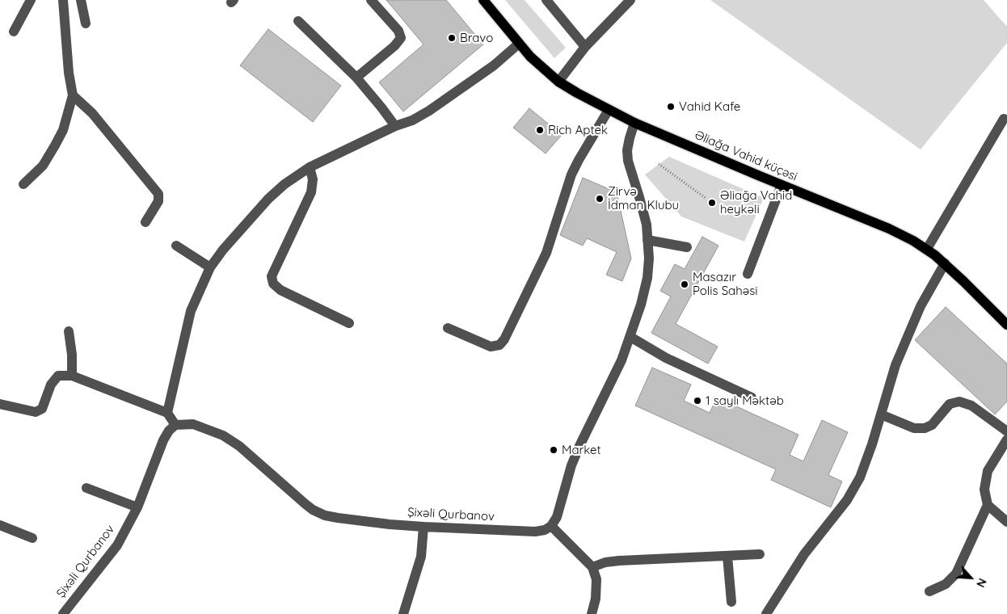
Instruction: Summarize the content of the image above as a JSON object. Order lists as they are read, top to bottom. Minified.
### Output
{"streets":{"main road":["Əliağa Vahid küçəsi"],"street":["Şixəli Qurbanov"]},"places":["Bravo","Vahid Kafe","Rich Aptek","Zirvə İdman Klubu","Əliağa Vahid heykəli","Masazır Polis Sahəsi","1 saylı Məktəb","Market"],"north":"bottom right"}
